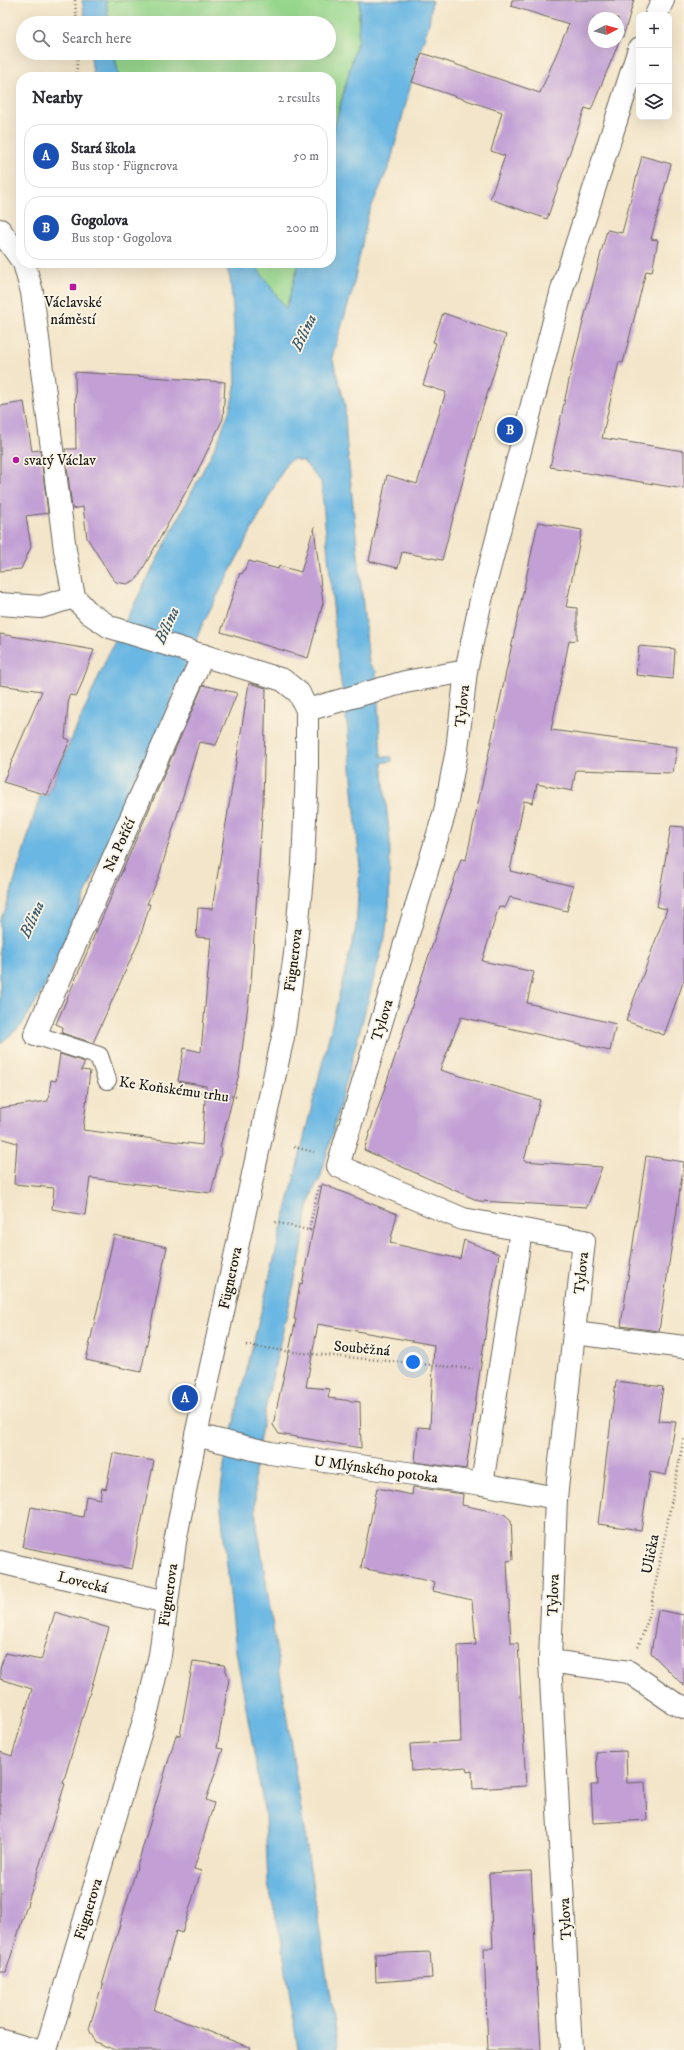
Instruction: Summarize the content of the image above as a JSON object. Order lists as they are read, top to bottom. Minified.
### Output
{"streets":{"street":["Tylova","Na Poříčí","Fügnerova","U Mlýnského potoka","Lovecká"],"lane":["Ke Koňskému trhu"],"path":["Souběžná","Ulička"]},"crossings":[["Tylova","U Mlýnského potoka"],["Na Poříčí","Fügnerova"],["Na Poříčí","Ke Koňskému trhu"],["Fügnerova","U Mlýnského potoka"],["Fügnerova","Lovecká"]],"water":["Bílina"],"places":{"transit":["Václavské náměstí"],"other":["svatý Václav"]},"north":"right","page":{"map_buttons":["+","−"],"search":"Search here","heading":["Nearby","2 results"],"list":[{"mark":"A","name":"Stará škola","note":"Bus stop · Fügnerova","value":"50 m"},{"mark":"B","name":"Gogolova","note":"Bus stop · Gogolova","value":"200 m"}],"pins":["B","A"]}}
